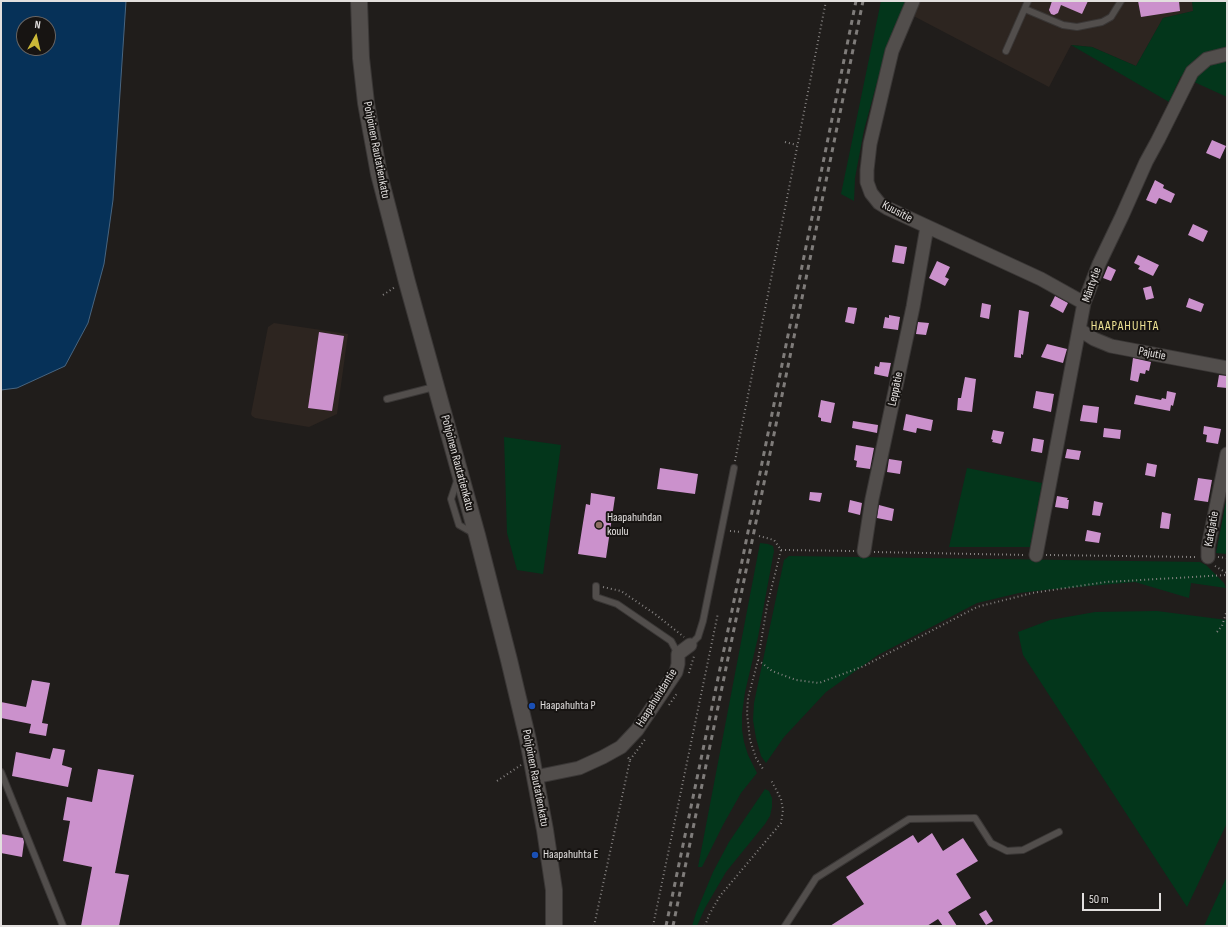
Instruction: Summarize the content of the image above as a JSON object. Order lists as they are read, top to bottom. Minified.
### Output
{"streets":{"street":["Pohjoinen Rautatienkatu","Kuusitie","Mäntytie","Pajutie","Leppätie","Katajatie","Haapahuhdantie"]},"crossings":[["Pohjoinen Rautatienkatu","Haapahuhdantie"],["Kuusitie","Mäntytie"],["Kuusitie","Leppätie"],["Mäntytie","Pajutie"]],"districts":["HAAPAHUHTA"],"places":["Haapahuhdan koulu","Haapahuhta P","Haapahuhta E"],"scale_bar":"50 m","north":"top"}
